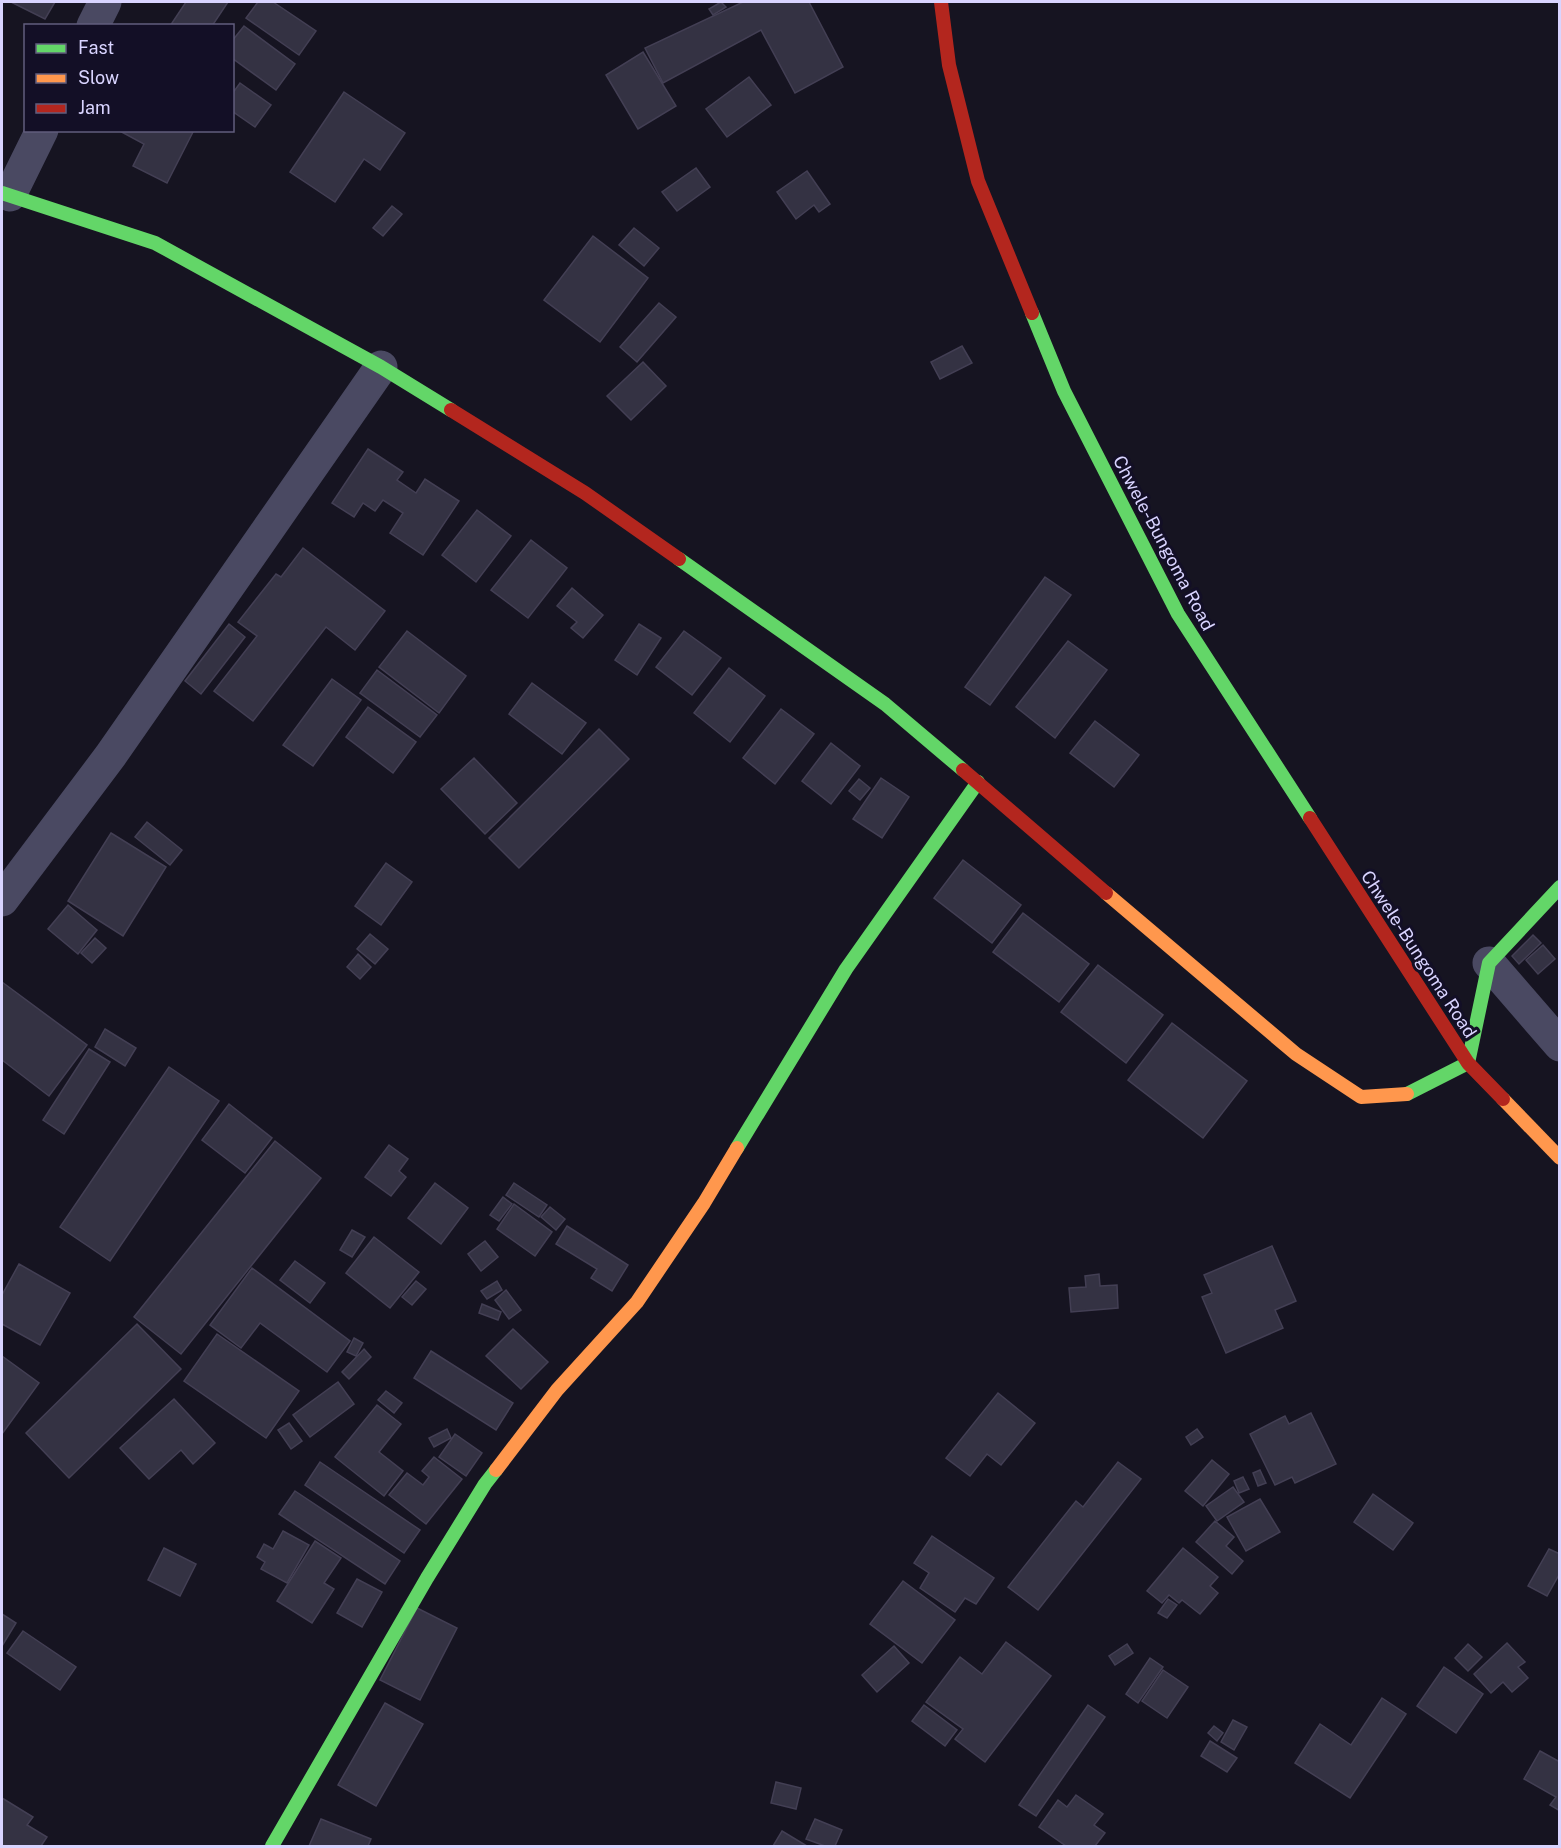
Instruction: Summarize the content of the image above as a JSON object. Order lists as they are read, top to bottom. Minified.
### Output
{"streets":{"street":["Chwele-Bungoma Road"]},"legend":["Fast","Slow","Jam"]}
